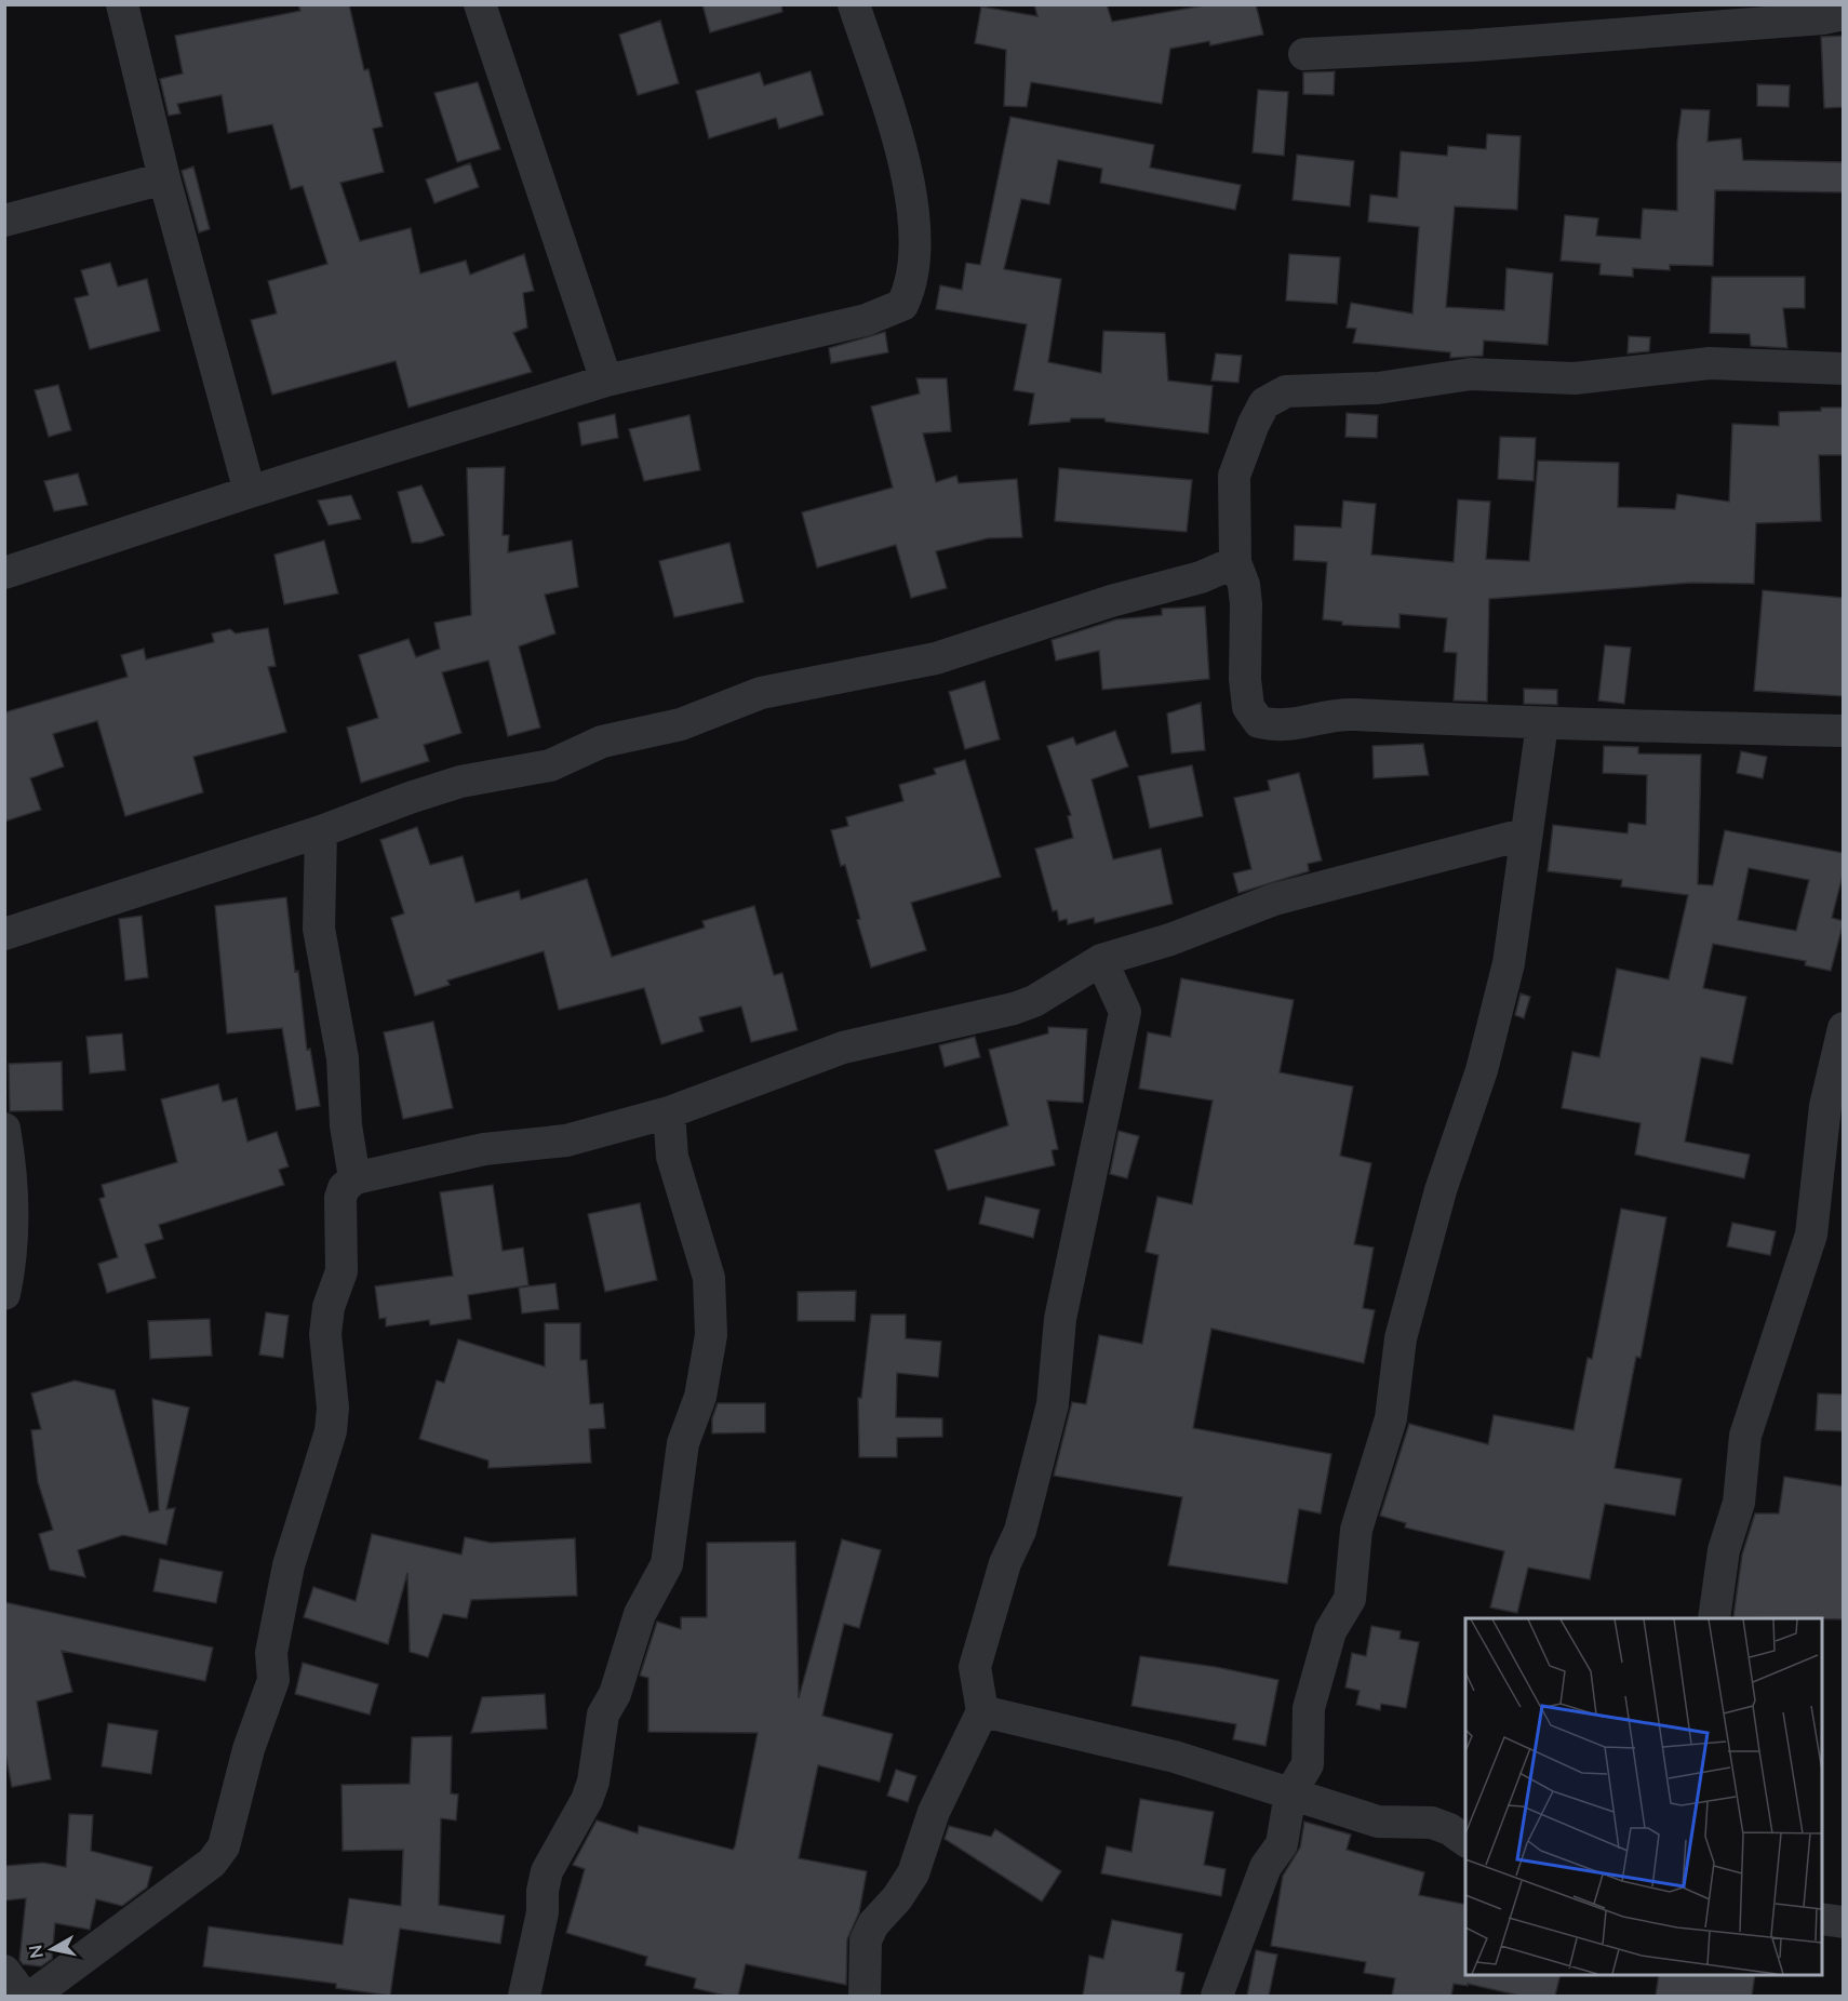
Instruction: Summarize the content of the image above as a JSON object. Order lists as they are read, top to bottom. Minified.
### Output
{"north":"left"}
